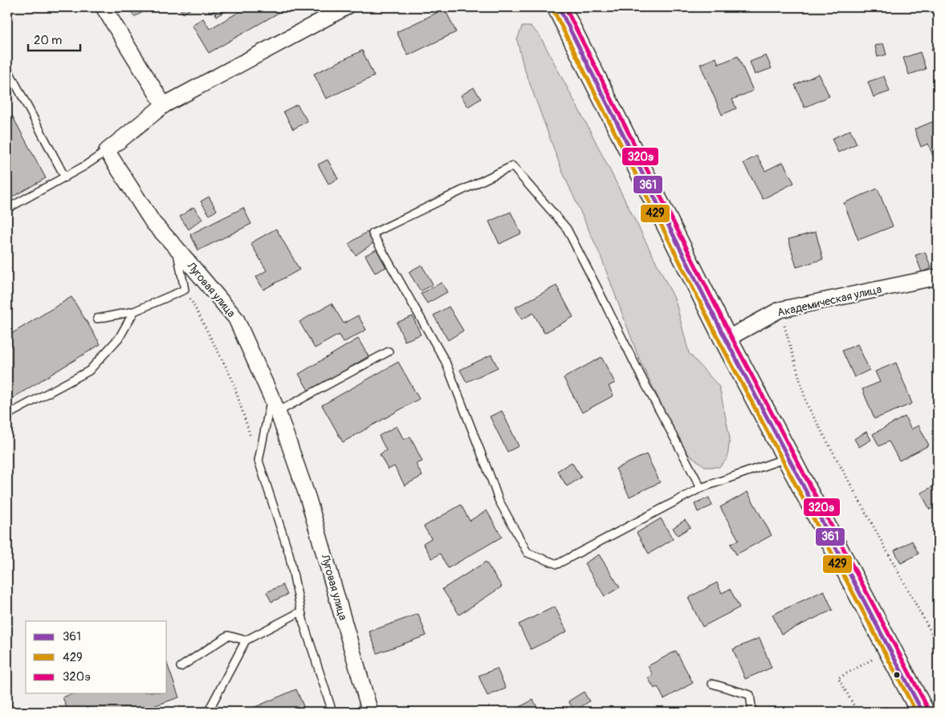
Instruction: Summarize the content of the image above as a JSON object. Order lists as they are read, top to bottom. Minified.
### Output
{"streets":{"street":["Луговая улица","Академическая улица"]},"lines":["transit line 361","transit line 320э","transit line 429"],"legend":["361","429","320э"],"scale_bar":"20 m"}
